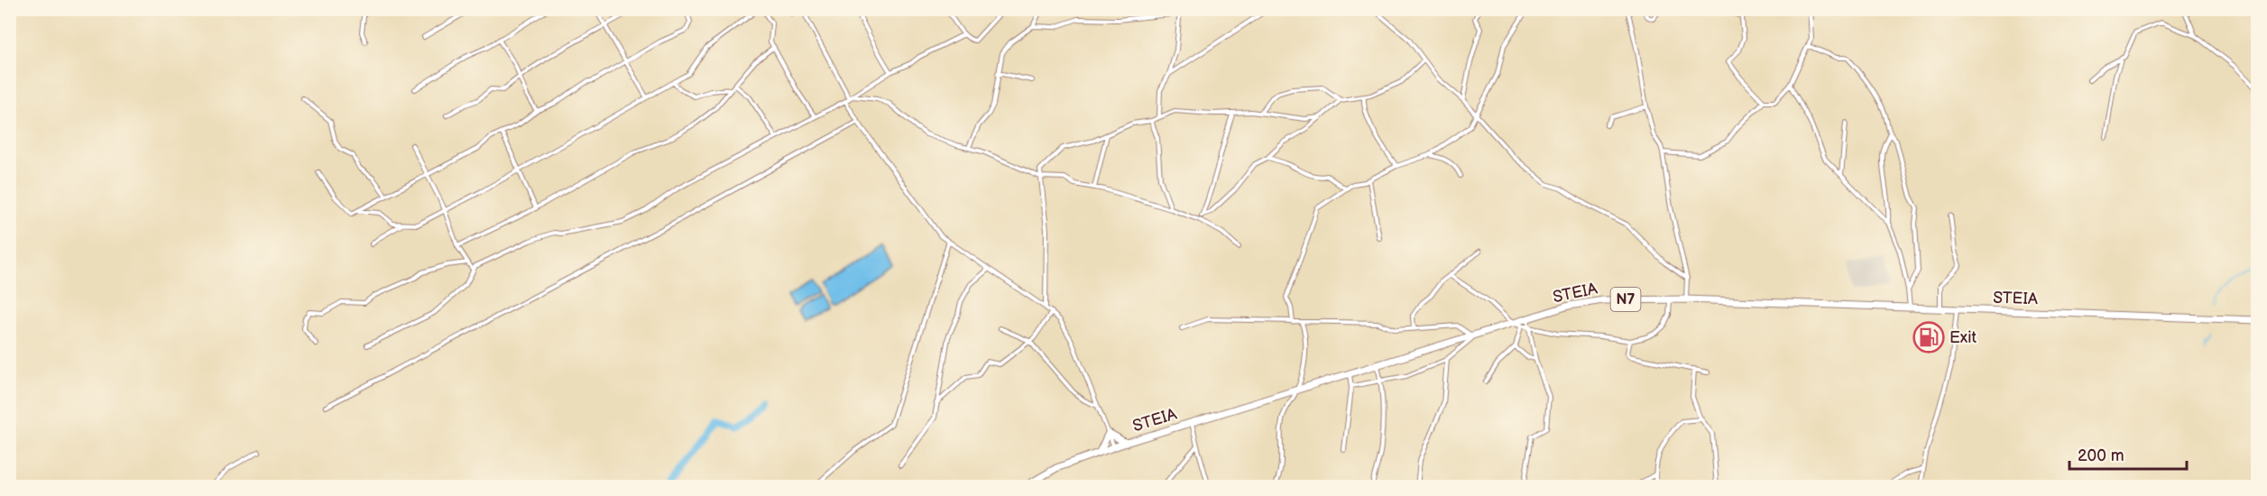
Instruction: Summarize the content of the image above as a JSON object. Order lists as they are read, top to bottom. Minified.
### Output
{"streets":{"main road":["STEIA","N7"]},"places":{"fuel station":["Exit"]},"scale_bar":"200 m"}
